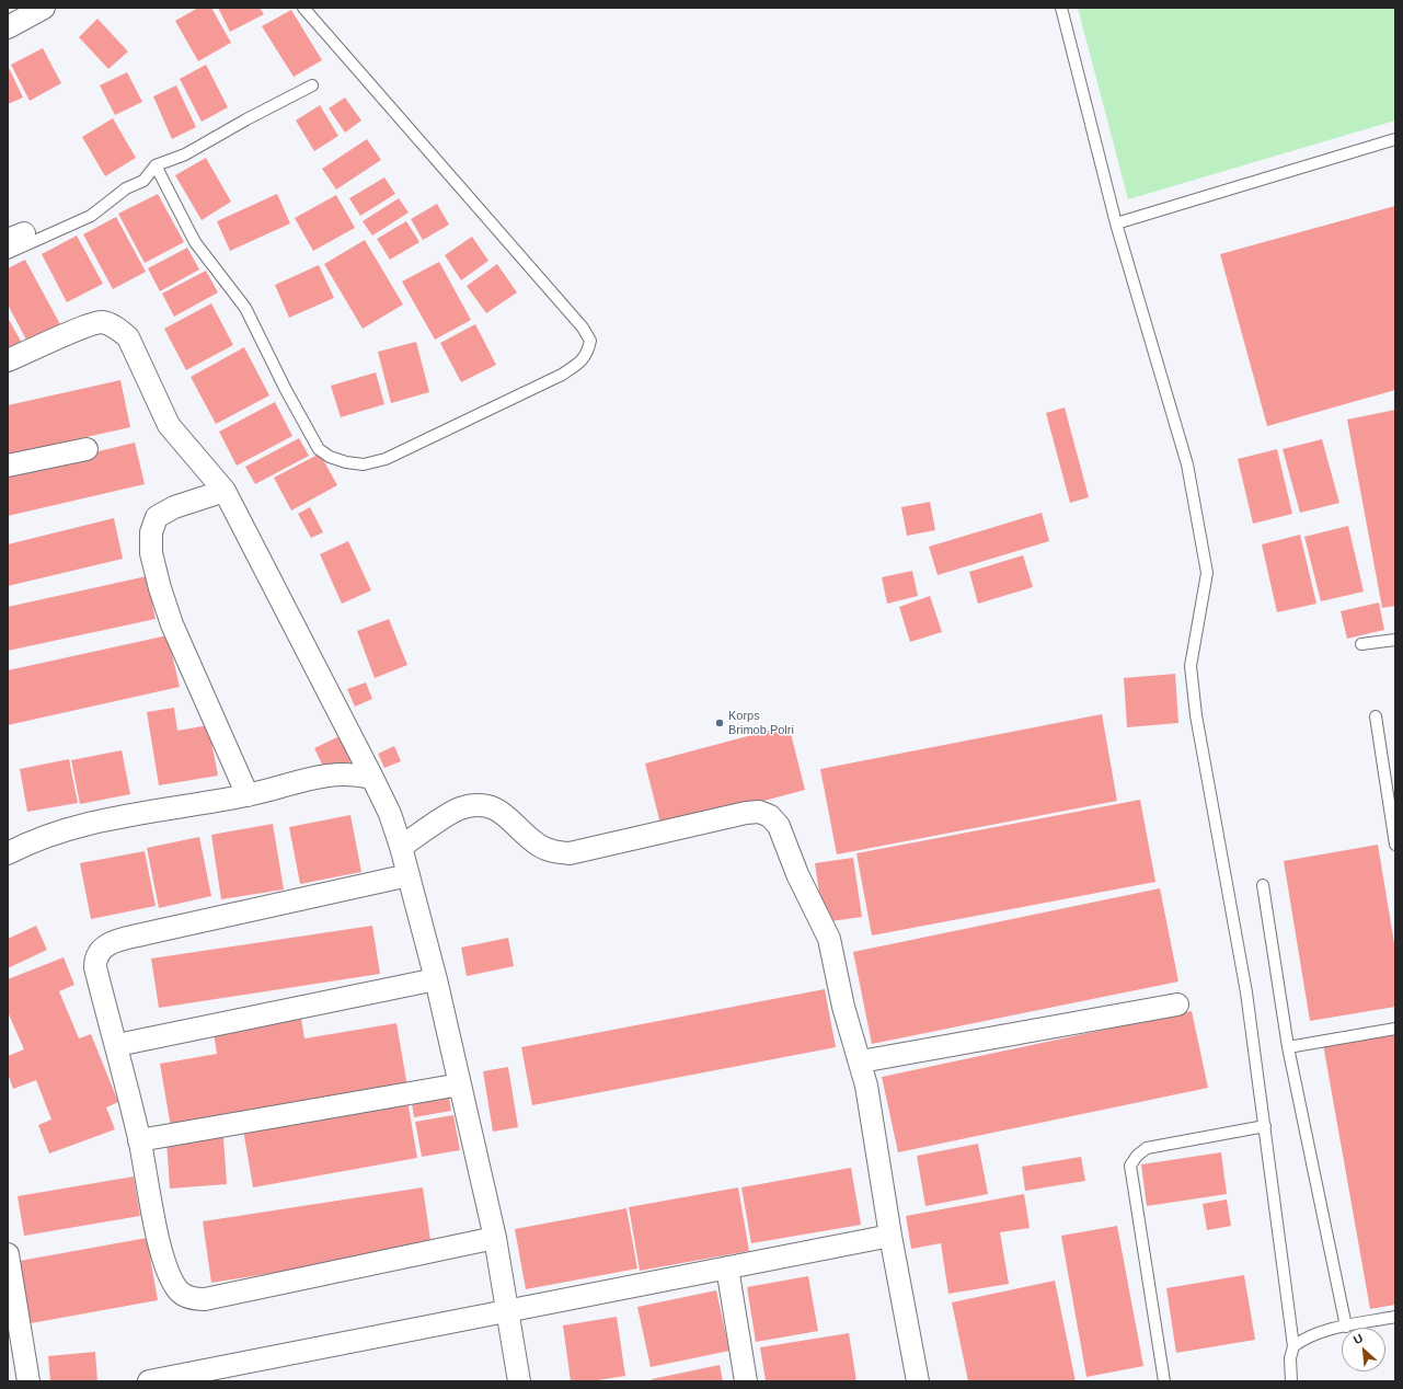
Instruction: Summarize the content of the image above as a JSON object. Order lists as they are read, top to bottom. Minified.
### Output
{"places":["Korps Brimob Polri"],"north":"top left"}
